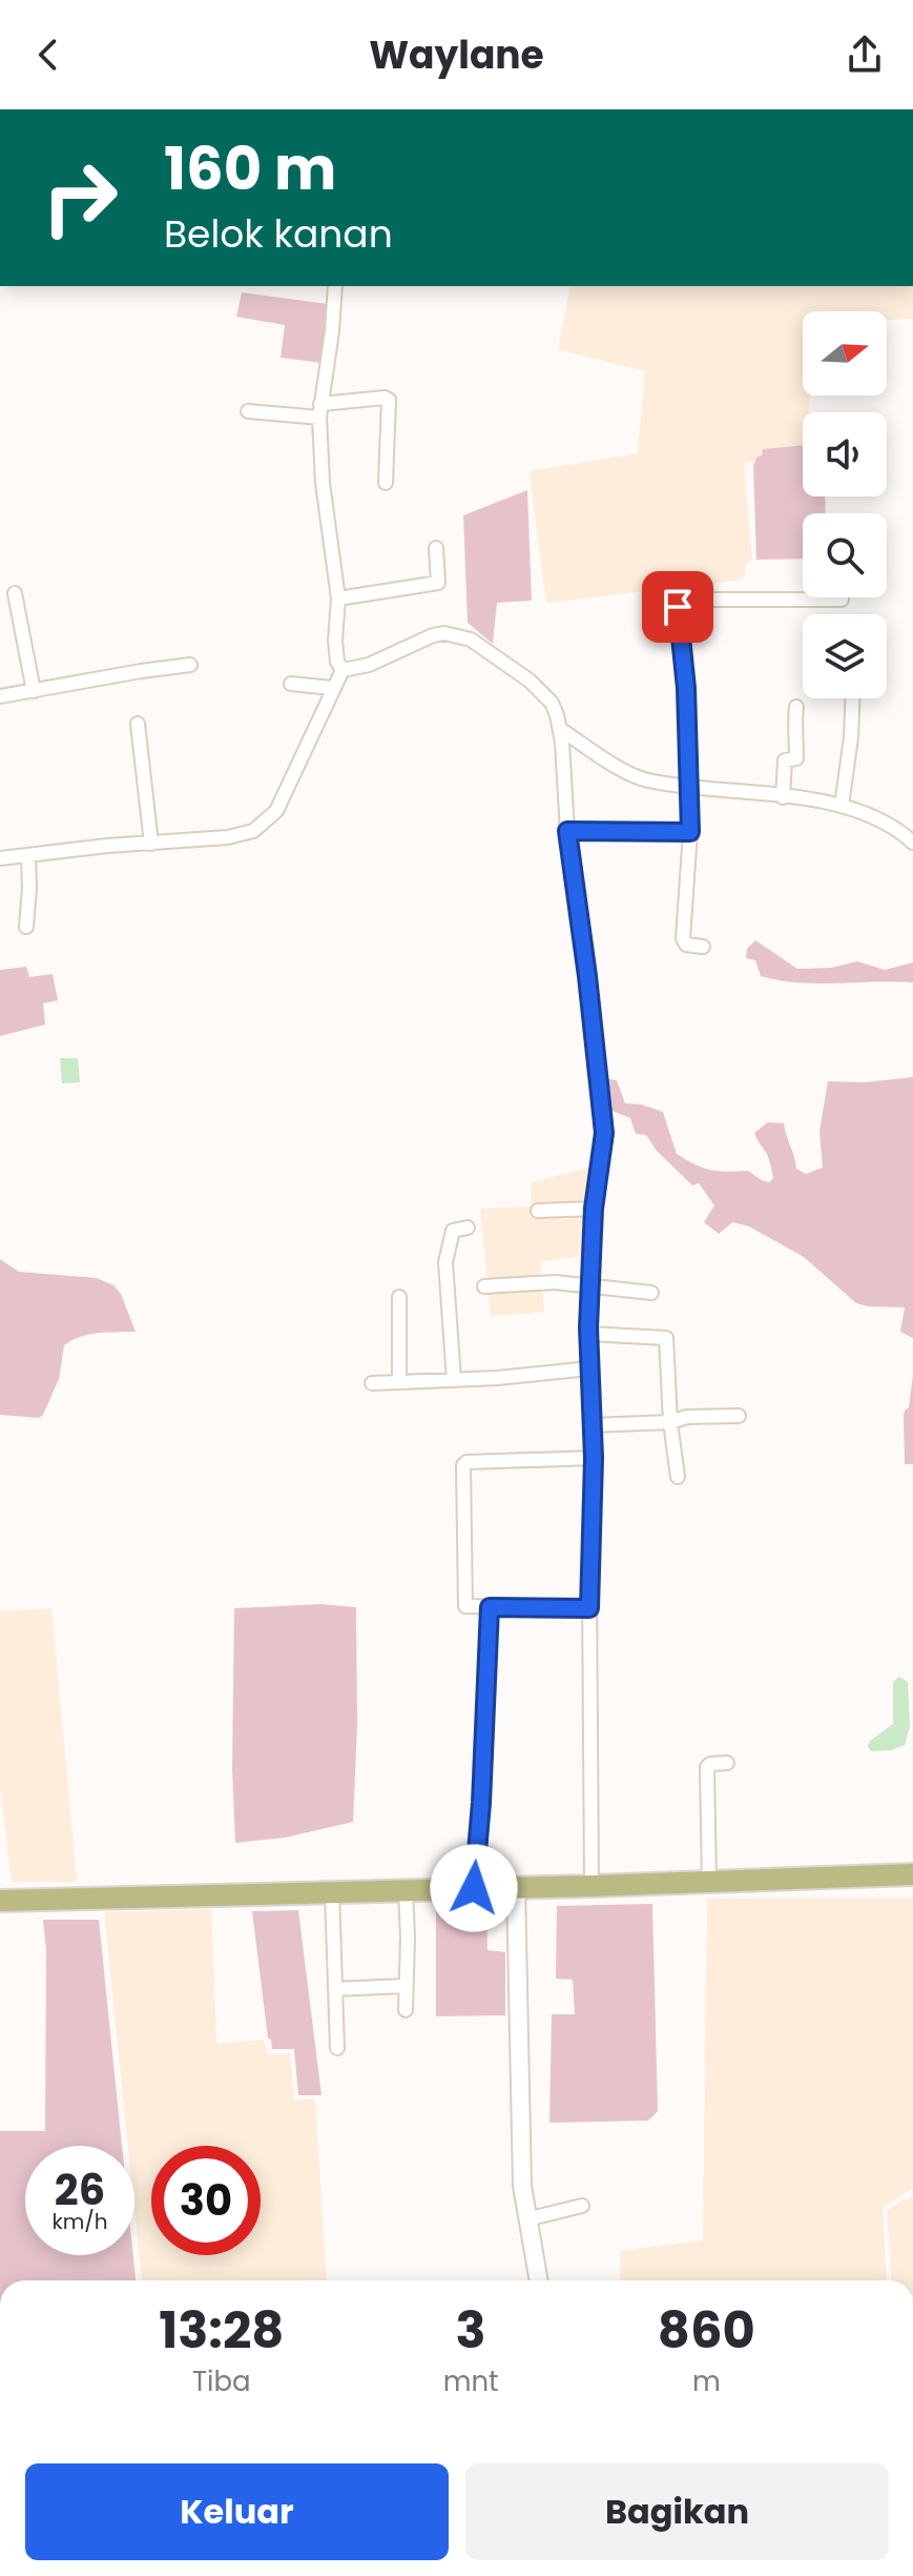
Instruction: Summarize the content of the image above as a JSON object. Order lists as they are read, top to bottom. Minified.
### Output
{"north":"right","page":{"header":"Waylane","turn":["160 m","Belok kanan"],"speed":"26 km/h","limit":"30","eta":["13:28","Tiba","3","mnt","860","m"],"buttons":["Keluar","Bagikan"]}}
